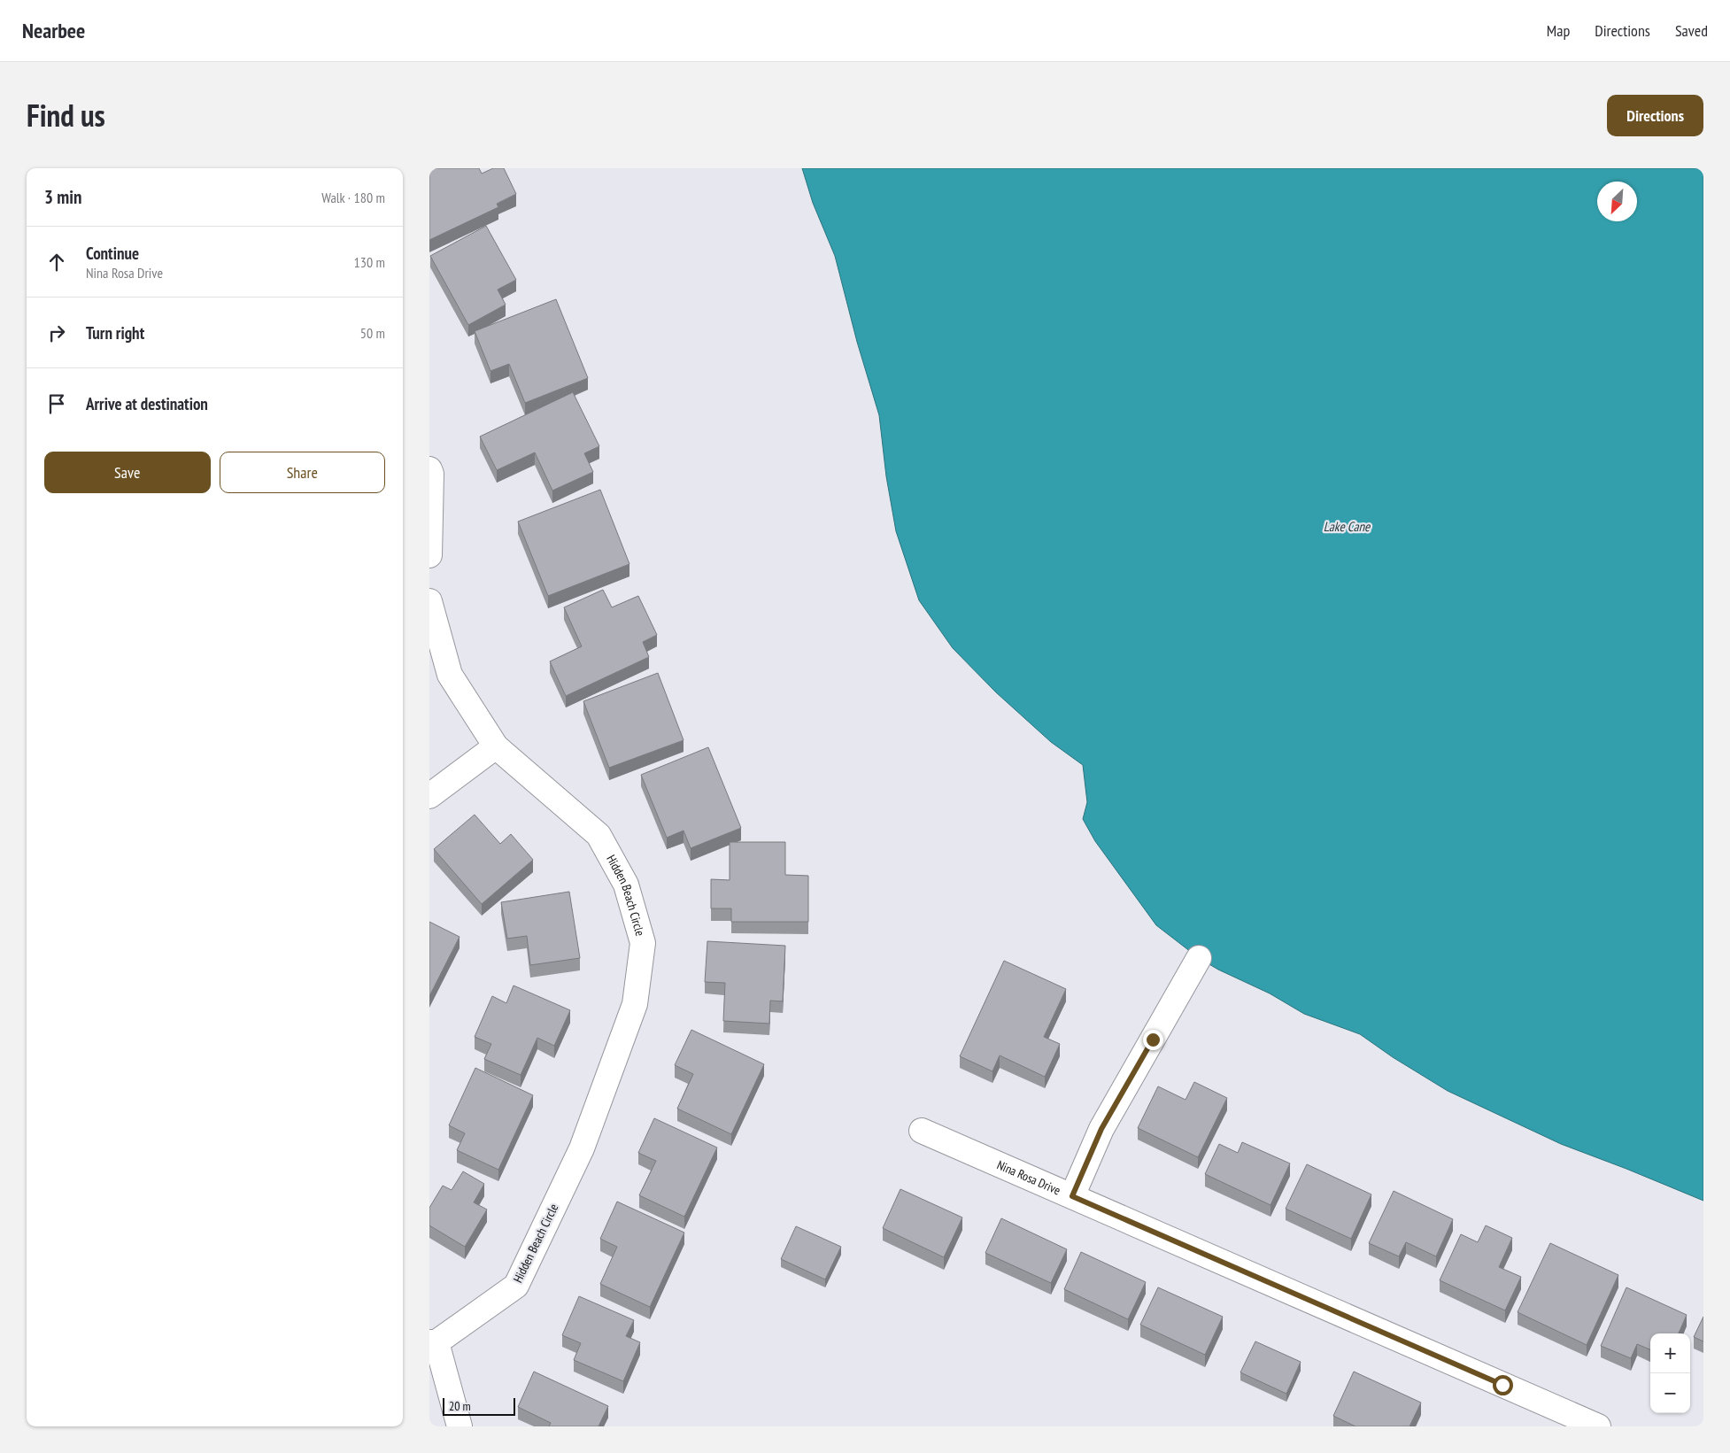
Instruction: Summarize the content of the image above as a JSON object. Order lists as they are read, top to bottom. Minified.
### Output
{"streets":{"street":["Hidden Beach Circle","Nina Rosa Drive"]},"water":["Lake Cane"],"scale_bar":"20 m","north":"bottom left","page":{"header":"Nearbee","nav":["Map","Directions","Saved"],"title":"Find us","buttons":["Directions",["Save","Share"]],"heading":["3 min","Walk · 180 m"],"list":[["Continue","Nina Rosa Drive","130 m"],["Turn right","50 m"],"Arrive at destination"],"map_buttons":["+","−"],"scale":"20 m"}}
